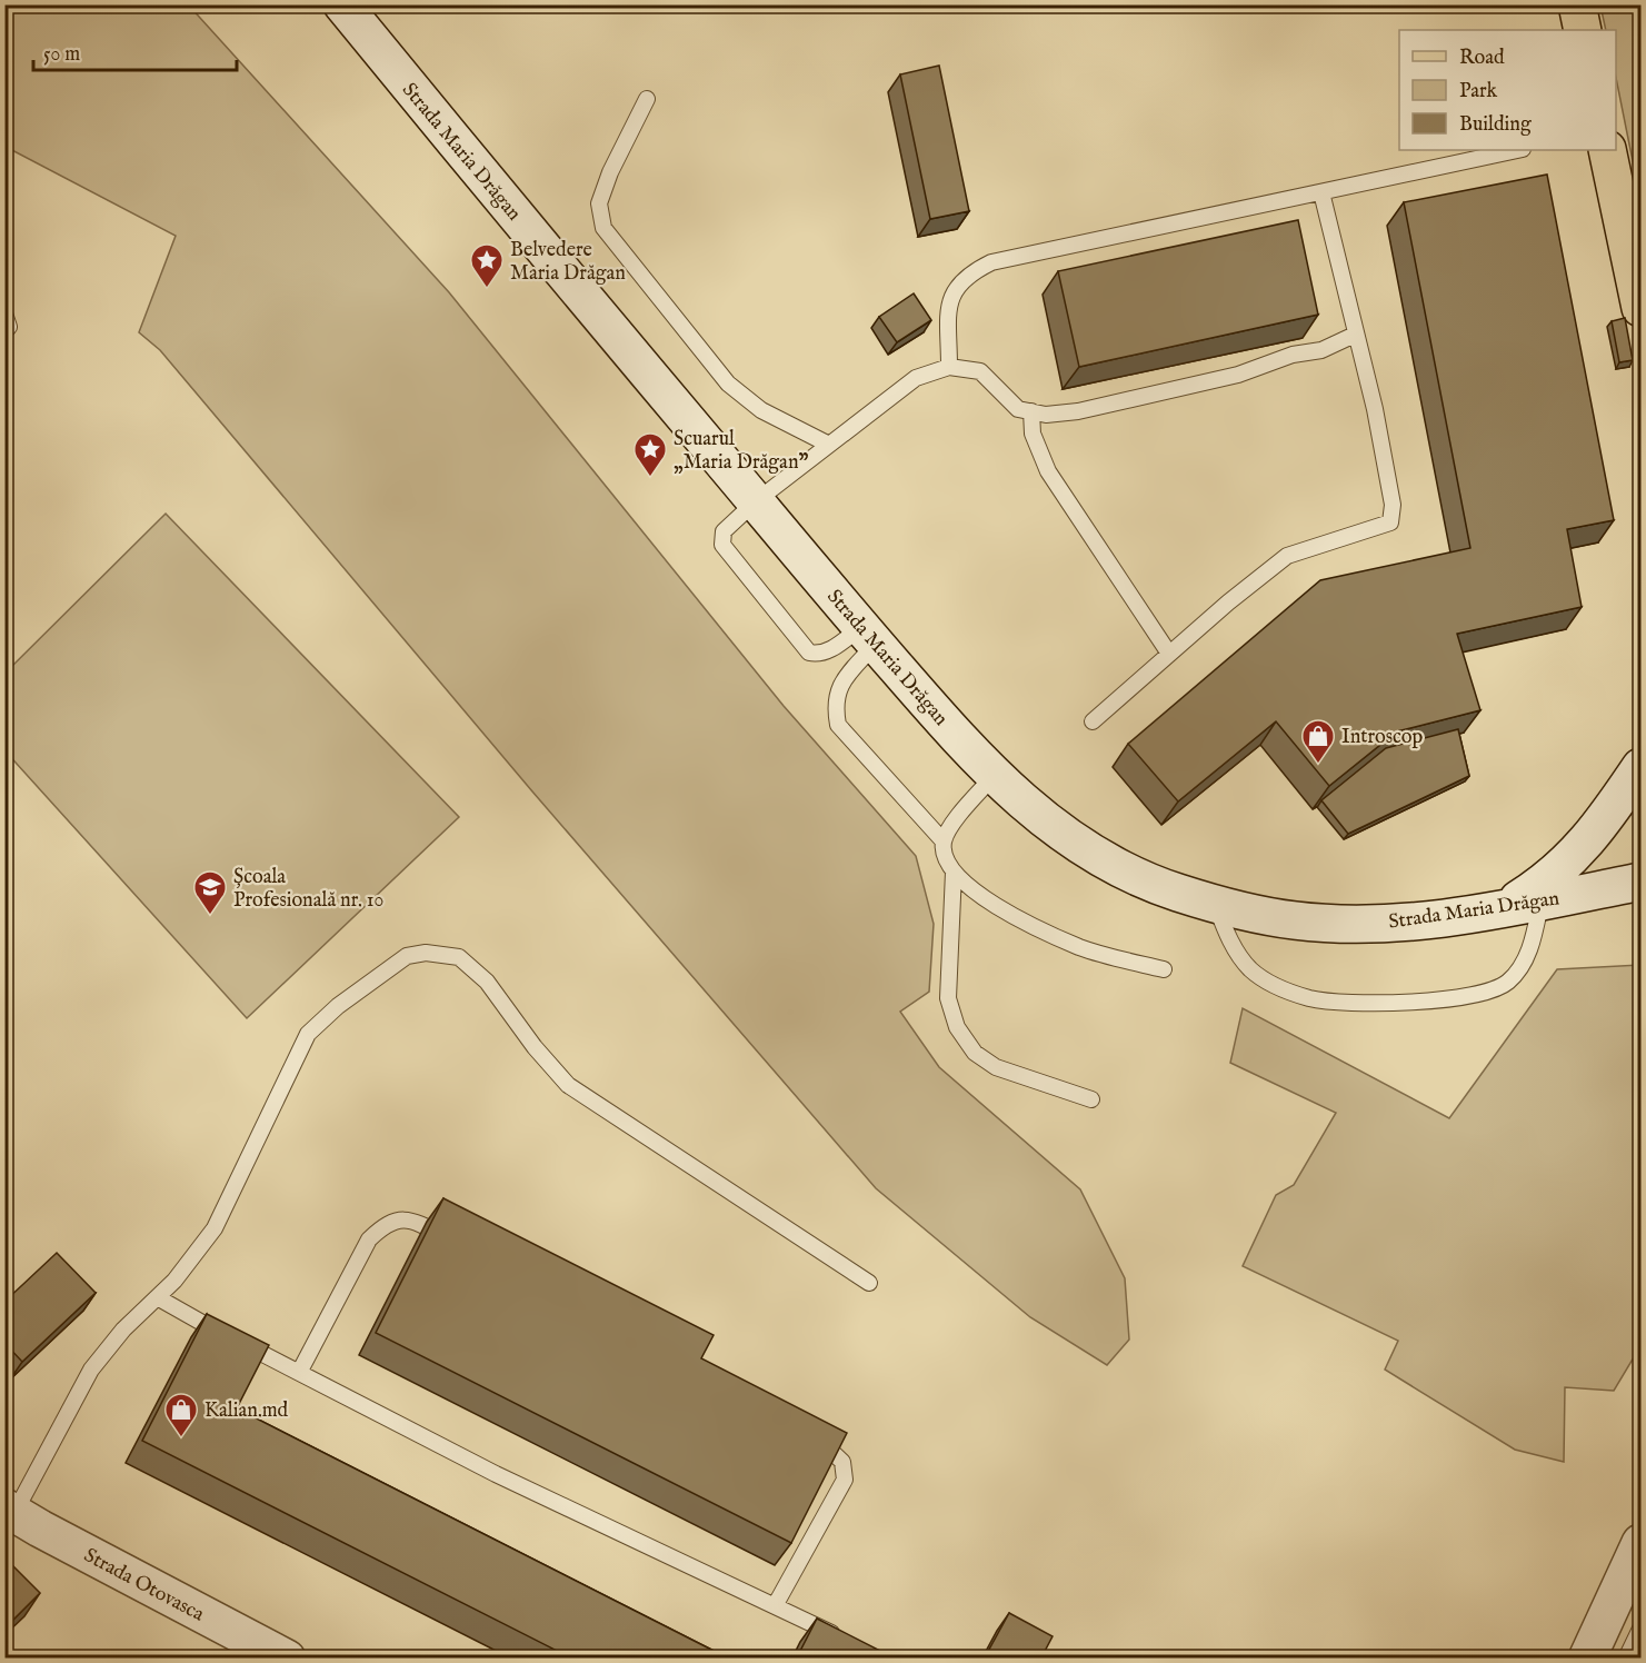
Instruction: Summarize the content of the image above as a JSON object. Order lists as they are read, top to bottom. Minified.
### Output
{"streets":{"main road":["Strada Maria Drăgan","Strada Otovasca"]},"places":{"place":["Belvedere Maria Drăgan","Scuarul „Maria Drăgan”"],"shop":["Introscop","Kalian.md"],"school or university":["Școala Profesională nr. 10"]},"legend":["Road","Park","Building"],"scale_bar":"50 m"}
